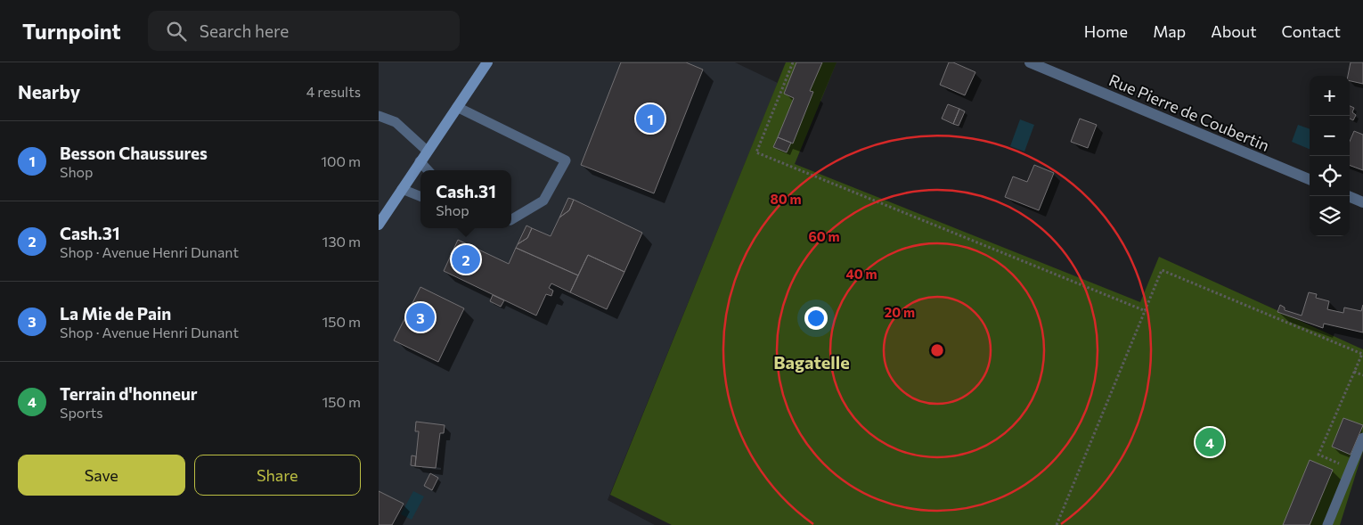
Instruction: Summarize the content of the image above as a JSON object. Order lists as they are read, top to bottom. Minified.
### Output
{"streets":{"street":["Rue Pierre de Coubertin"]},"districts":["Bagatelle"],"page":{"header":"Turnpoint","search":"Search here","nav":["Home","Map","About","Contact"],"heading":["Nearby","4 results"],"map_buttons":["+","−"],"pins":["1","2","3","4"],"list":[{"mark":"1","name":"Besson Chaussures","note":"Shop","value":"100 m"},{"mark":"2","name":"Cash.31","note":"Shop · Avenue Henri Dunant","value":"130 m"},{"mark":"3","name":"La Mie de Pain","note":"Shop · Avenue Henri Dunant","value":"150 m"},{"mark":"4","name":"Terrain d'honneur","note":"Sports","value":"150 m"}],"popup":["Cash.31","Shop"],"buttons":["Save","Share"]},"rings":["80 m","60 m","40 m","20 m"]}
